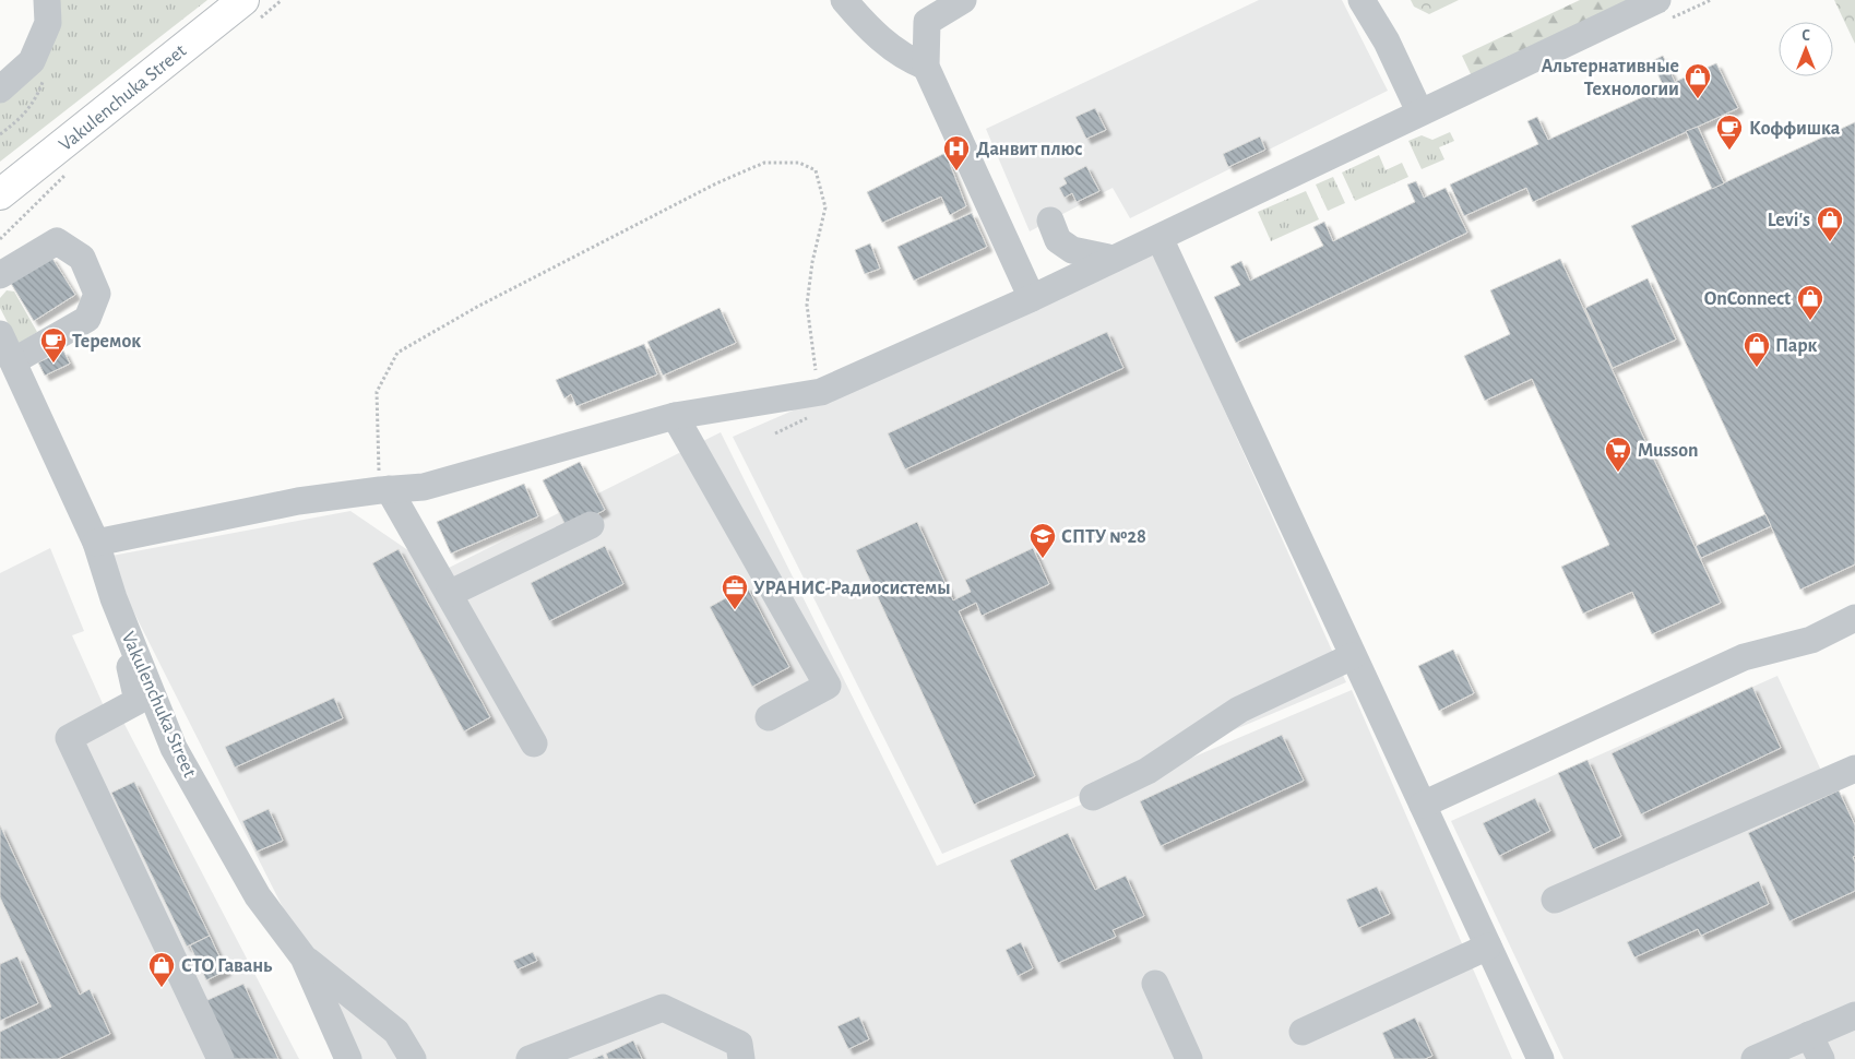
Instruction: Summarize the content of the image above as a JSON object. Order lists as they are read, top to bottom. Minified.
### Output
{"streets":{"main road":["Vakulenchuka Street"]},"places":{"shop":["Альтернативные Технологии","Levi's","OnConnect","Парк","СТО Гавань"],"cafe":["Коффишка","Теремок"],"hospital":["Данвит плюс"],"supermarket":["Musson"],"school or university":["СПТУ №28"],"office":["УРАНИС-Радиосистемы"]},"north":"top"}
